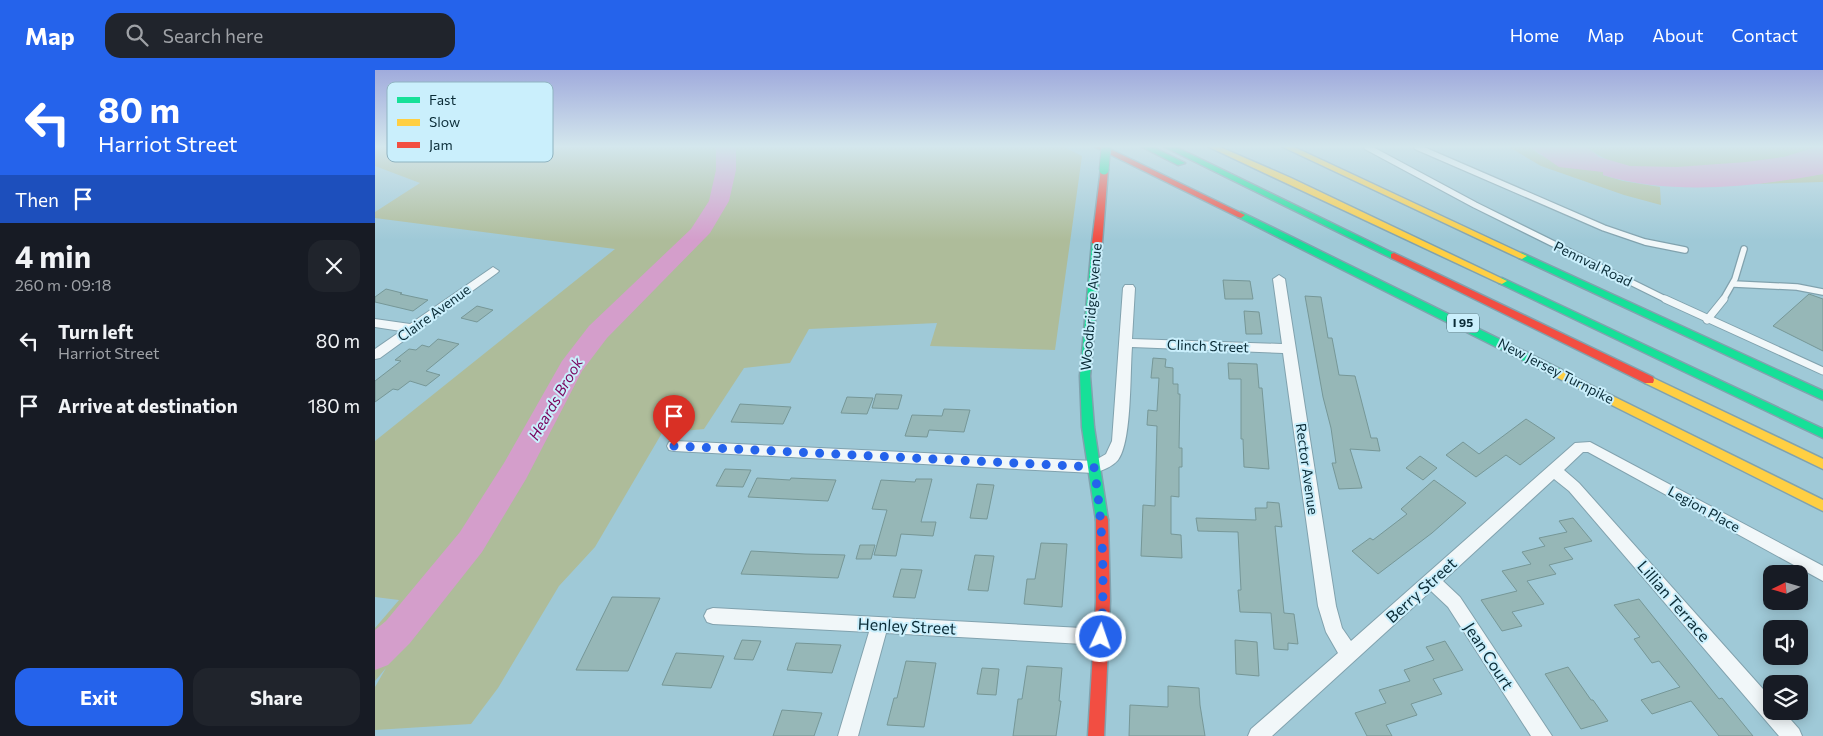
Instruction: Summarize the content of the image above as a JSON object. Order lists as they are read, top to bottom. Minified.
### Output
{"streets":{"main road":["Woodbridge Avenue","I 95","New Jersey Turnpike"],"street":["Claire Avenue","Clinch Street","Rector Avenue","Legion Place","Berry Street","Lillian Terrace","Henley Street","Jean Court"],"lane":["Pennval Road"]},"crossings":[["Woodbridge Avenue","Henley Street"],["Clinch Street","Rector Avenue"],["Rector Avenue","Berry Street"],["Legion Place","Berry Street"],["Berry Street","Lillian Terrace"],["Berry Street","Jean Court"]],"water":["Heards Brook"],"legend":["Fast","Slow","Jam"],"north":"left","page":{"header":"Map","search":"Search here","nav":["Home","Map","About","Contact"],"turn":["80 m","Harriot Street"],"then":"Then","heading":["4 min","260 m · 09:18"],"list":[{"name":"Turn left","note":"Harriot Street","value":"80 m"},{"name":"Arrive at destination","value":"180 m"}],"buttons":["Exit","Share"]}}
